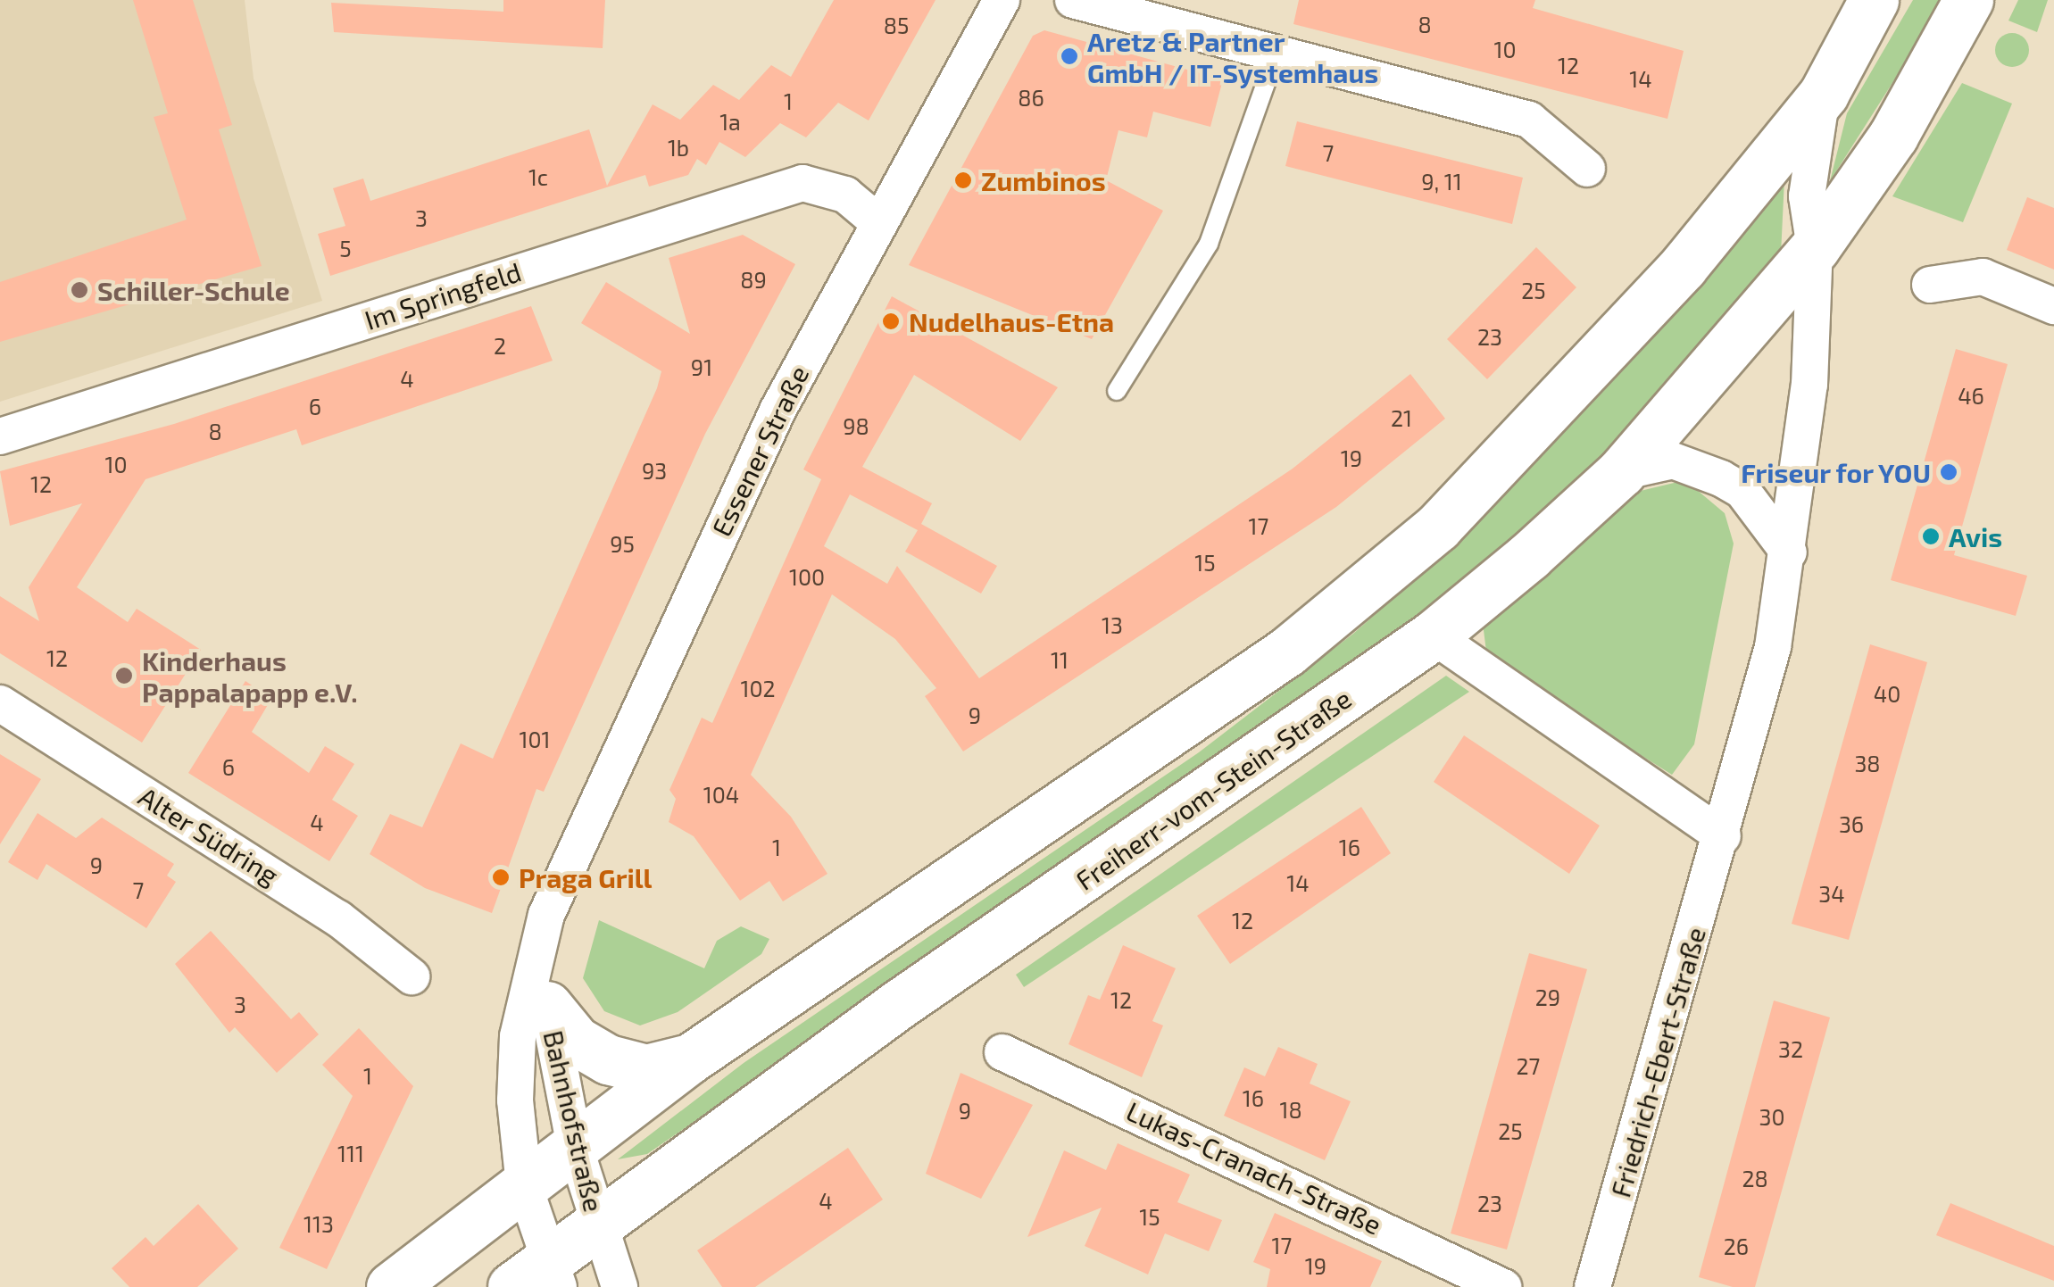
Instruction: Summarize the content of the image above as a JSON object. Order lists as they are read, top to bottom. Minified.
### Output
{"streets":{"main road":["Freiherr-vom-Stein-Straße","Friedrich-Ebert-Straße"],"street":["Im Springfeld","Essener Straße","Alter Südring","Bahnhofstraße","Lukas-Cranach-Straße"]},"crossings":[["Im Springfeld","Essener Straße"],["Essener Straße","Bahnhofstraße"],["Freiherr-vom-Stein-Straße","Friedrich-Ebert-Straße"],["Freiherr-vom-Stein-Straße","Bahnhofstraße"]],"places":["Aretz & Partner GmbH / IT-Systemhaus","Zumbinos","Schiller-Schule","Nudelhaus-Etna","Friseur for YOU","Avis","Kinderhaus Pappalapapp e.V.","Praga Grill"],"house_numbers":["8","85","10","12","14","86","1","1a","1b","7","1c","9, 11","3","5","89","25","23","2","91","4","46","6","21","98","8","19","10","93","12","17","95","15","100","13","12","11","102","40","9","101","38","6","104","4","36","1","16","9","14","7","34","12","29","12","3","32","27","1","16","18","9","30","25","111","28","4","23","15","113","17","26","19"]}
